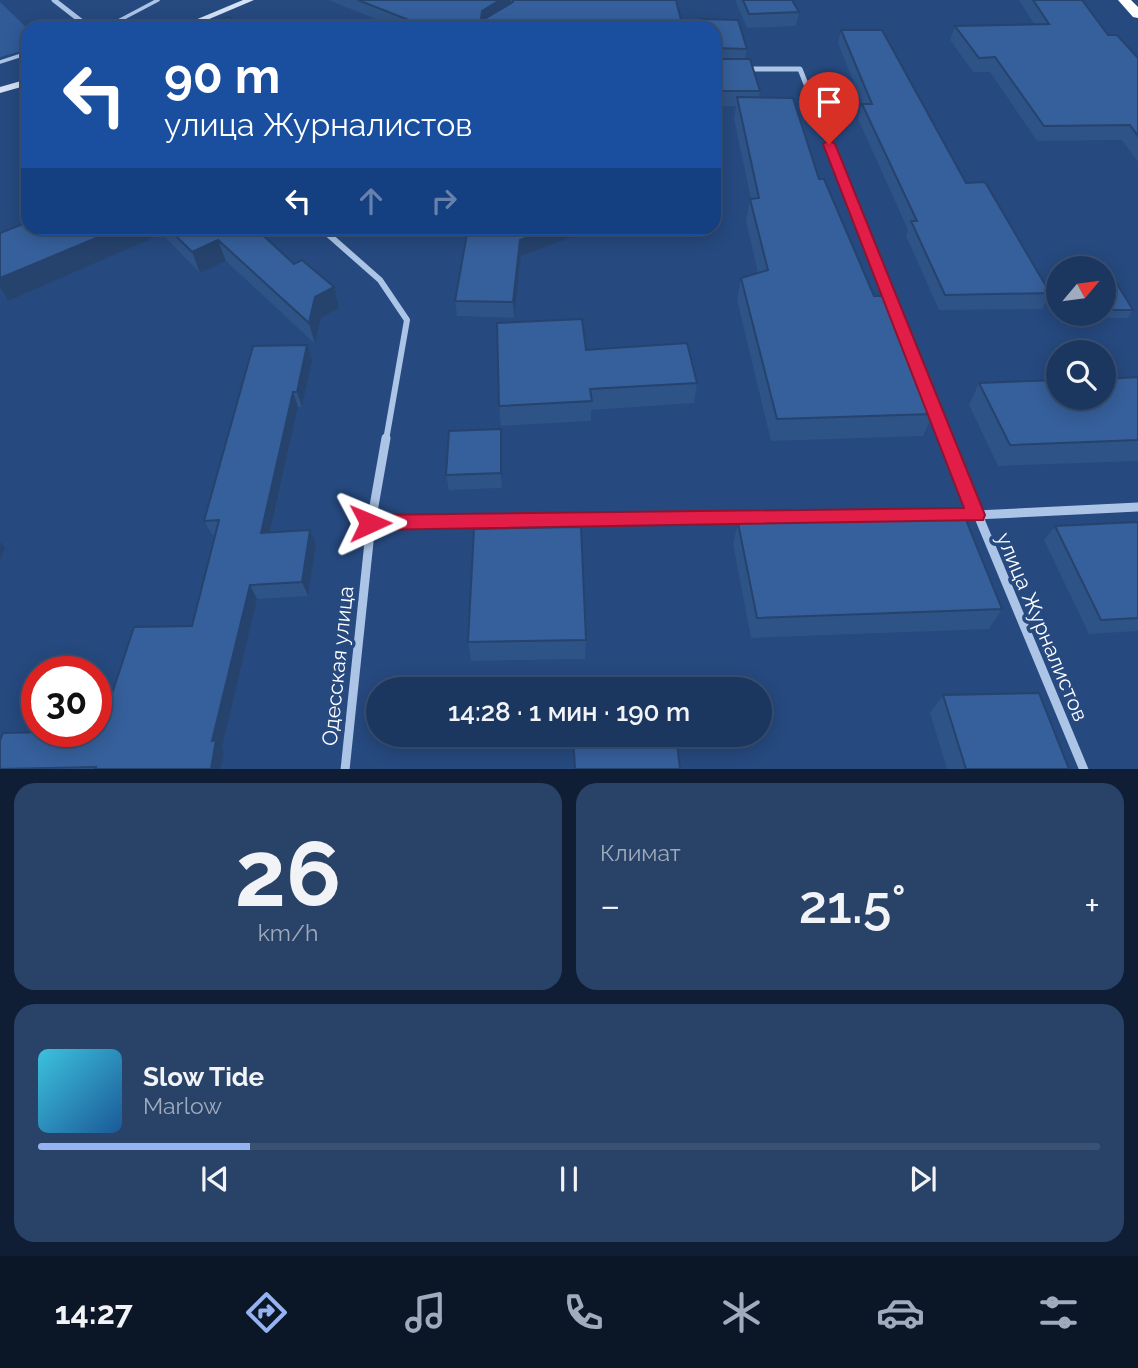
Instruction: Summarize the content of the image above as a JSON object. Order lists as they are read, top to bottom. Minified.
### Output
{"streets":{"street":["улица Журналистов","Одесская улица"]},"north":"top right","page":{"turn":["90 m","улица Журналистов"],"limit":"30","trip":"14:28 · 1 мин · 190 m","tile":[["26","km/h"],"Климат"],"heat":["−","21.5°","+"],"song":["Slow Tide","Marlow"],"tabs":"14:27"}}
